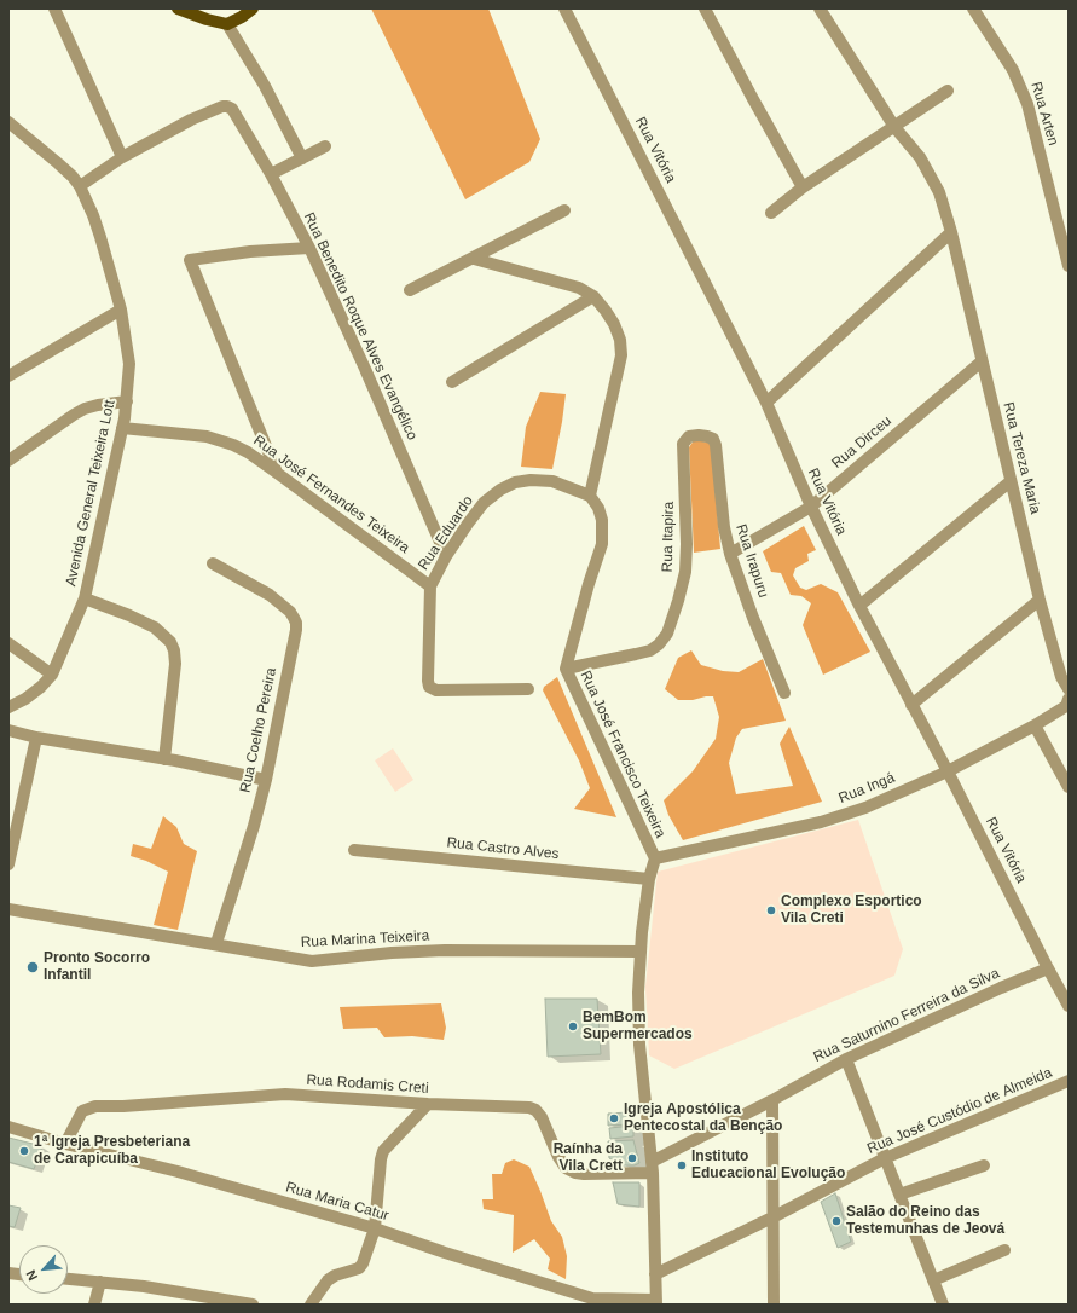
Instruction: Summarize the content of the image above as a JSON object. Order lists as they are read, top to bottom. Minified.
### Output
{"streets":{"street":["Rua Arten","Rua Vitória","Rua Benedito Roque Alves Evangélico","Rua Dirceu","Rua Tereza Maria","Avenida General Teixeira Lott","Rua José Fernandes Teixeira","Rua Eduardo","Rua Itapira","Rua Irapuru","Rua Coelho Pereira","Rua José Francisco Teixeira","Rua Ingá","Rua Castro Alves","Rua Marina Teixeira","Rua Saturnino Ferreira da Silva","Rua Rodamis Creti","Rua José Custódio de Almeida","Rua Maria Catur"]},"crossings":[["Rua Vitória","Rua Dirceu"],["Rua Vitória","Rua Ingá"],["Rua Vitória","Rua Saturnino Ferreira da Silva"],["Rua Benedito Roque Alves Evangélico","Rua Eduardo"],["Rua Dirceu","Rua Tereza Maria"],["Rua Dirceu","Rua Irapuru"],["Avenida General Teixeira Lott","Rua José Fernandes Teixeira"],["Rua José Fernandes Teixeira","Rua Eduardo"],["Rua Eduardo","Rua José Francisco Teixeira"],["Rua Itapira","Rua Irapuru"],["Rua Itapira","Rua José Francisco Teixeira"],["Rua Coelho Pereira","Rua Marina Teixeira"],["Rua José Francisco Teixeira","Rua Ingá"],["Rua Saturnino Ferreira da Silva","Rua Rodamis Creti"],["Rua Rodamis Creti","Rua Maria Catur"]],"places":["Complexo Esportico Vila Creti","Pronto Socorro Infantil","BemBom Supermercados","Igreja Apostólica Pentecostal da Benção","1ª Igreja Presbeteriana de Carapicuíba","Raínha da Vila Crett","Instituto Educacional Evolução","Salão do Reino das Testemunhas de Jeová"],"north":"bottom left"}
